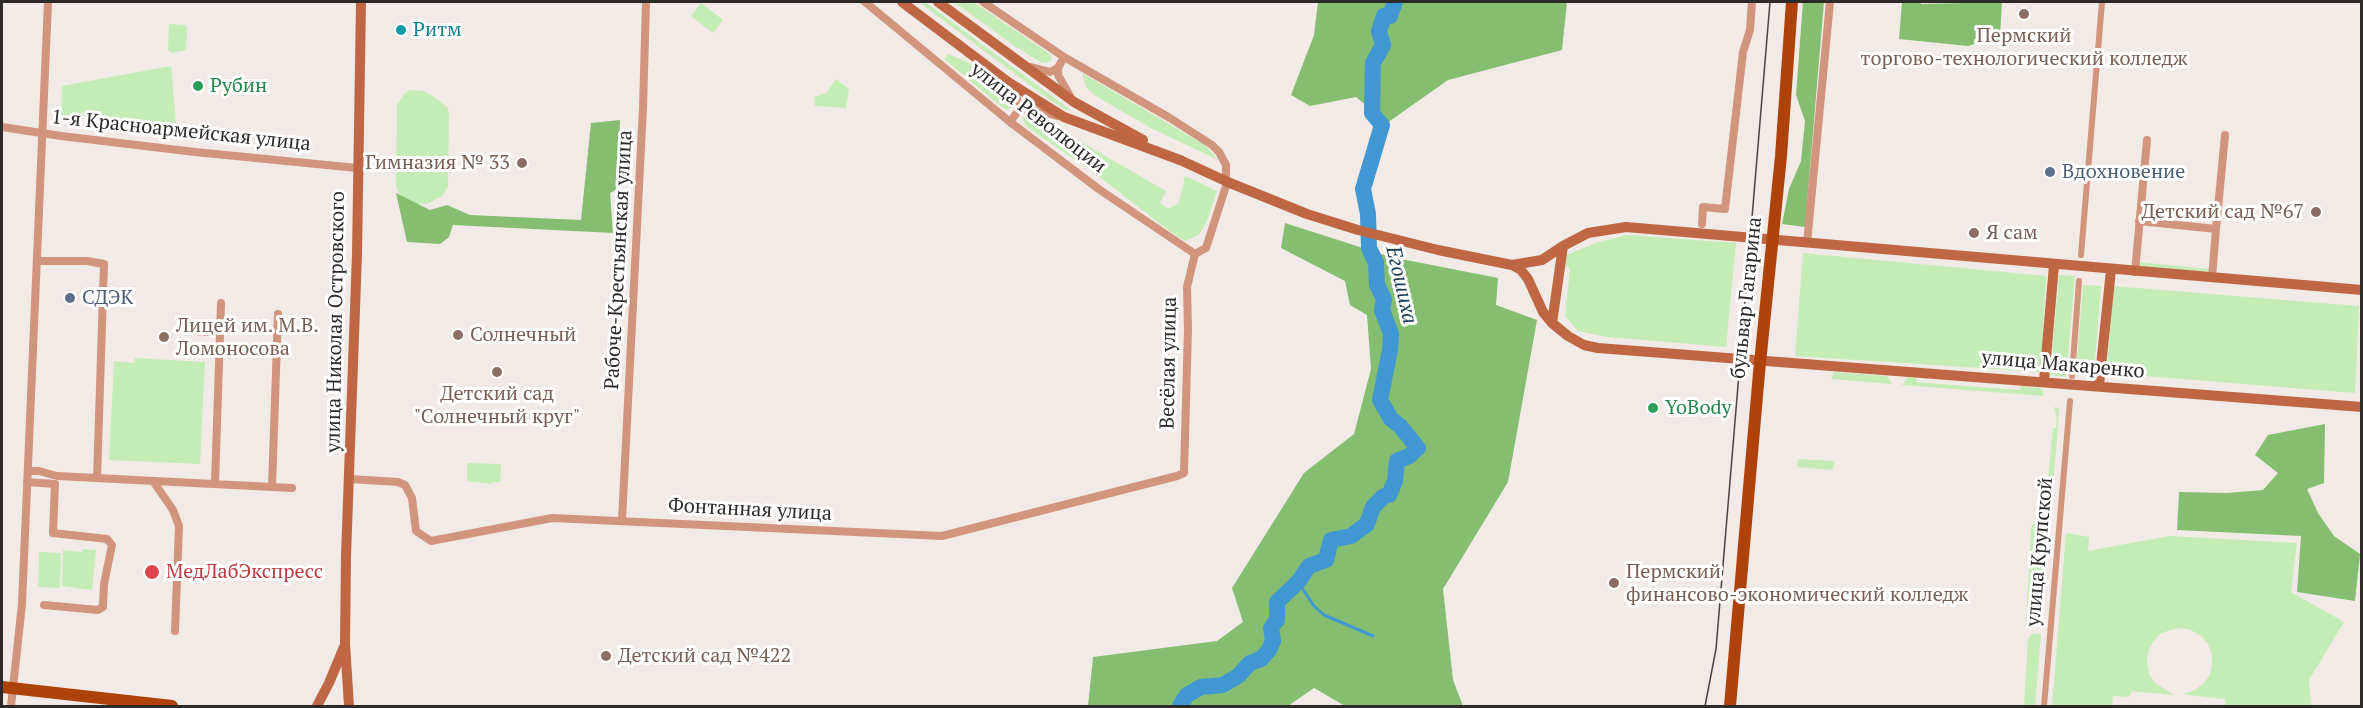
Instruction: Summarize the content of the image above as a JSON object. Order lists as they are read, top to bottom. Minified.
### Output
{"streets":{"main road":["улица Революции","бульвар Гагарина","улица Николая Островского","улица Макаренко"],"street":["1-я Красноармейская улица","Рабоче-Крестьянская улица","Весёлая улица","Фонтанная улица","улица Крупской"]},"crossings":[["улица Революции","бульвар Гагарина"],["улица Революции","Весёлая улица"],["1-я Красноармейская улица","улица Николая Островского"],["Рабоче-Крестьянская улица","Фонтанная улица"],["бульвар Гагарина","улица Макаренко"],["улица Николая Островского","Фонтанная улица"],["Весёлая улица","Фонтанная улица"]],"water":["Егошиха"],"places":["Пермский торгово-технологический колледж","Ритм","Рубин","Гимназия № 33","Вдохновение","Детский сад №67","Я сам","СДЭК","Солнечный","Лицей им. М.В. Ломоносова","Детский сад \"Солнечный круг\"","YoBody","МедЛабЭкспресс","Пермский финансово-экономический колледж","Детский сад №422"]}
